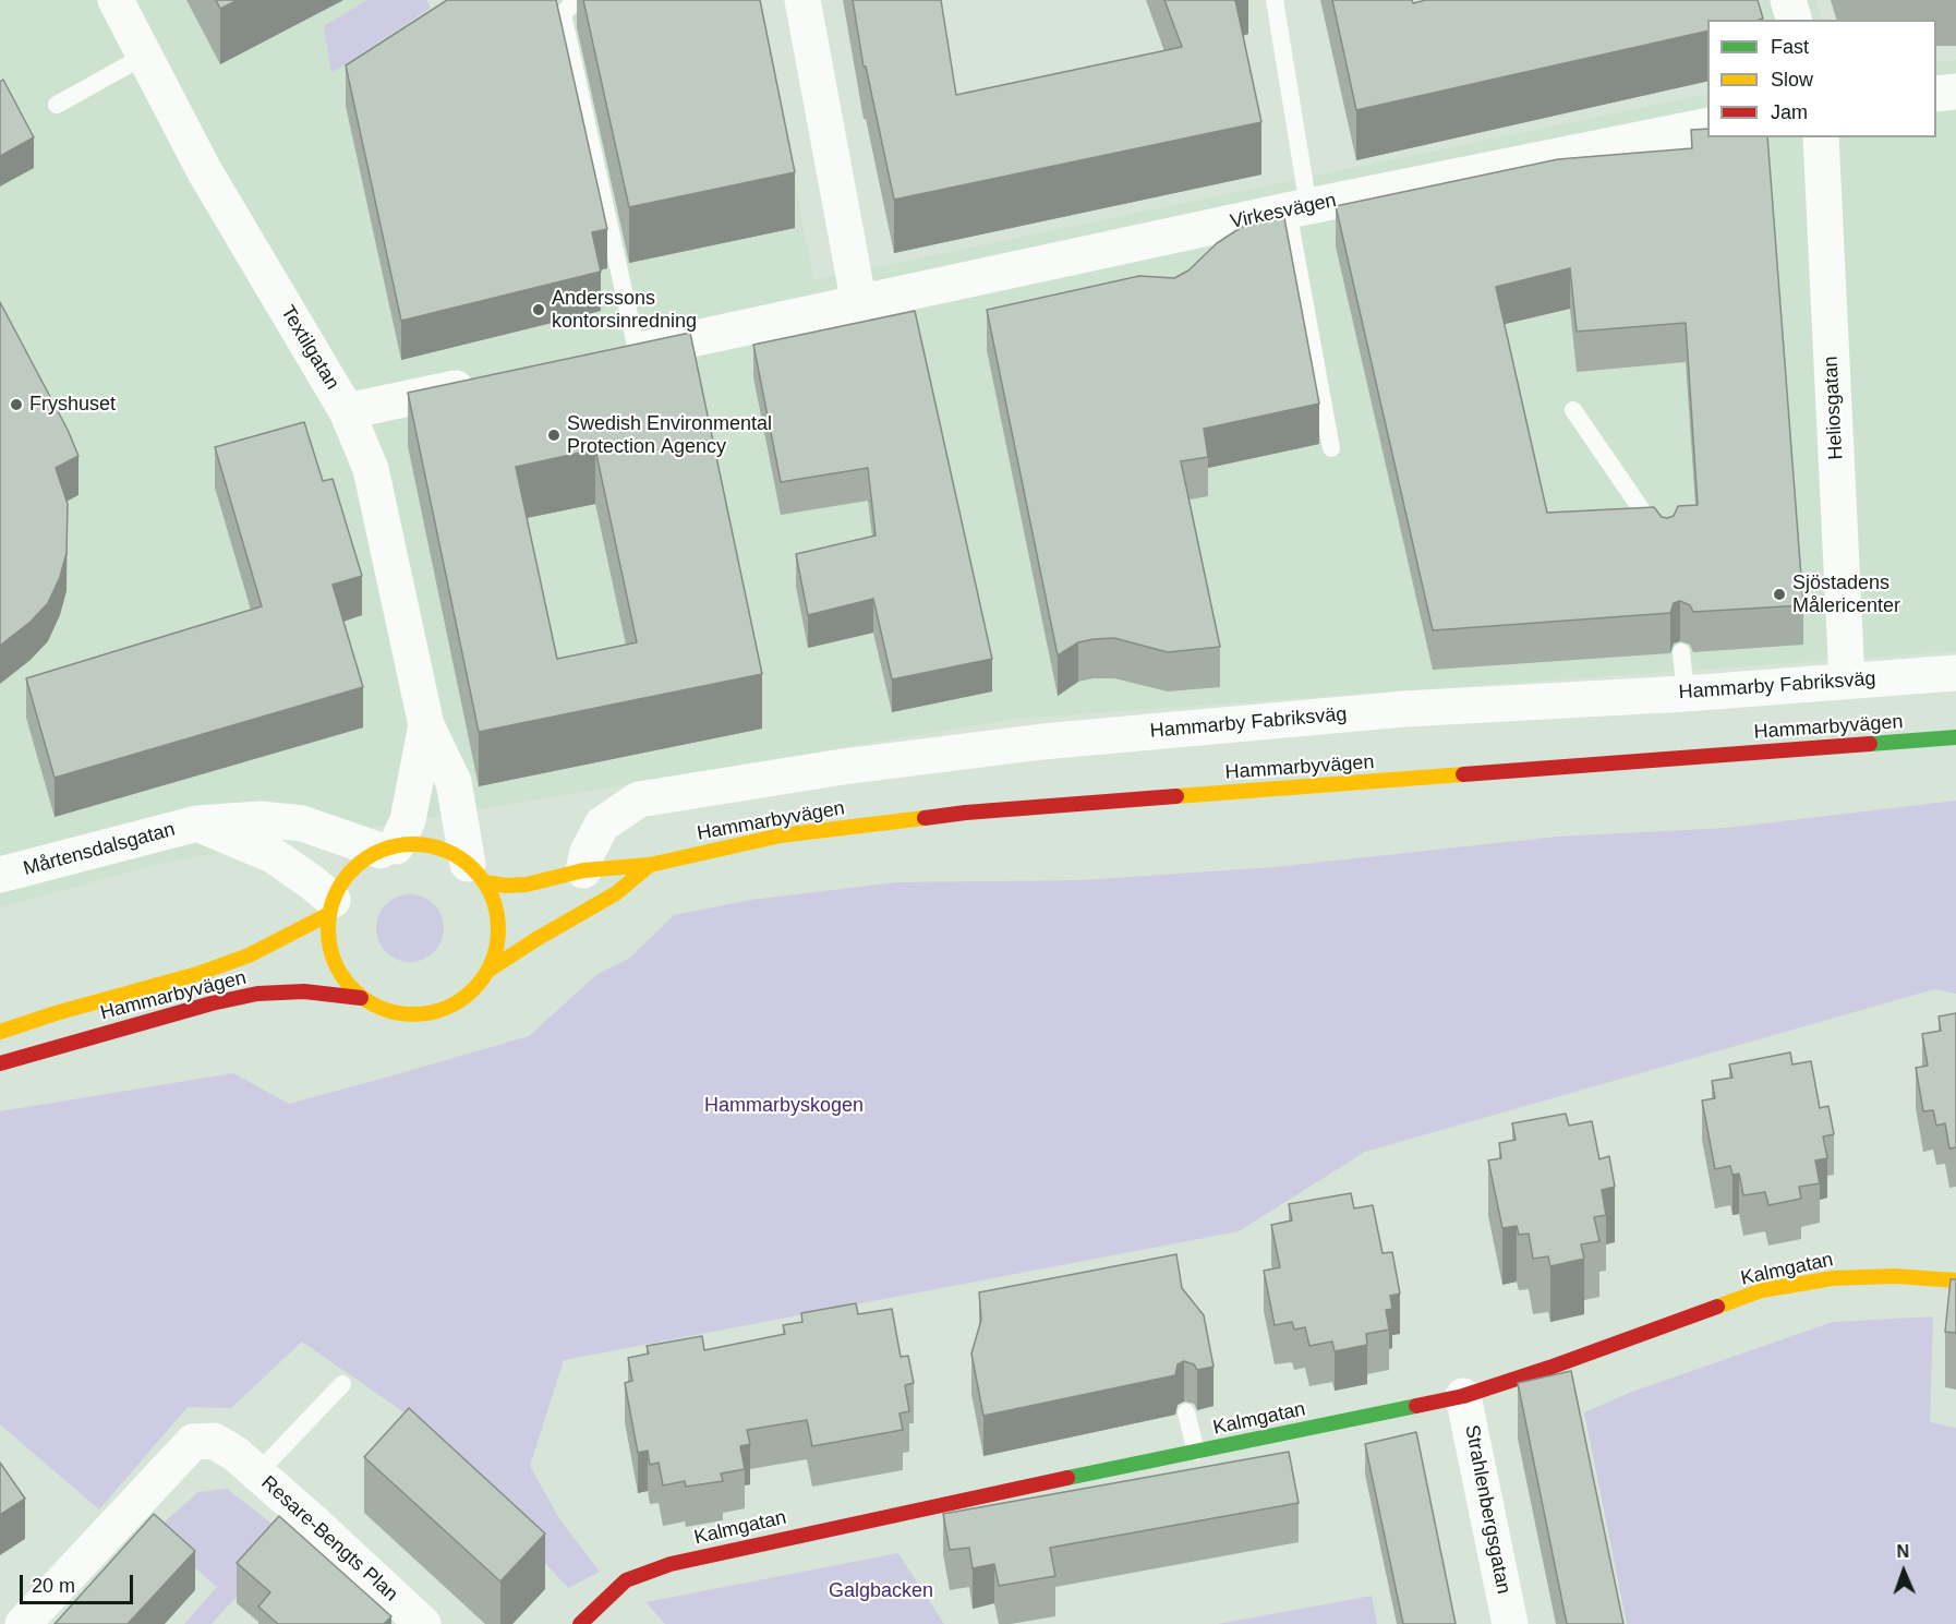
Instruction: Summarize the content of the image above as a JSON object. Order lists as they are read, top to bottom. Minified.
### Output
{"streets":{"main road":["Hammarbyvägen","Kalmgatan"],"street":["Virkesvägen","Textilgatan","Heliosgatan","Hammarby Fabriksväg","Mårtensdalsgatan","Strahlenbergsgatan","Resare-Bengts Plan"]},"crossings":[["Textilgatan","Hammarbyvägen"],["Textilgatan","Mårtensdalsgatan"],["Heliosgatan","Hammarby Fabriksväg"],["Hammarby Fabriksväg","Hammarbyvägen"],["Hammarbyvägen","Mårtensdalsgatan"],["Kalmgatan","Strahlenbergsgatan"]],"parks":["Hammarbyskogen","Galgbacken"],"places":["Anderssons kontorsinredning","Fryshuset","Swedish Environmental Protection Agency","Sjöstadens Målericenter"],"legend":["Fast","Slow","Jam"],"scale_bar":"20 m","north":"top"}
